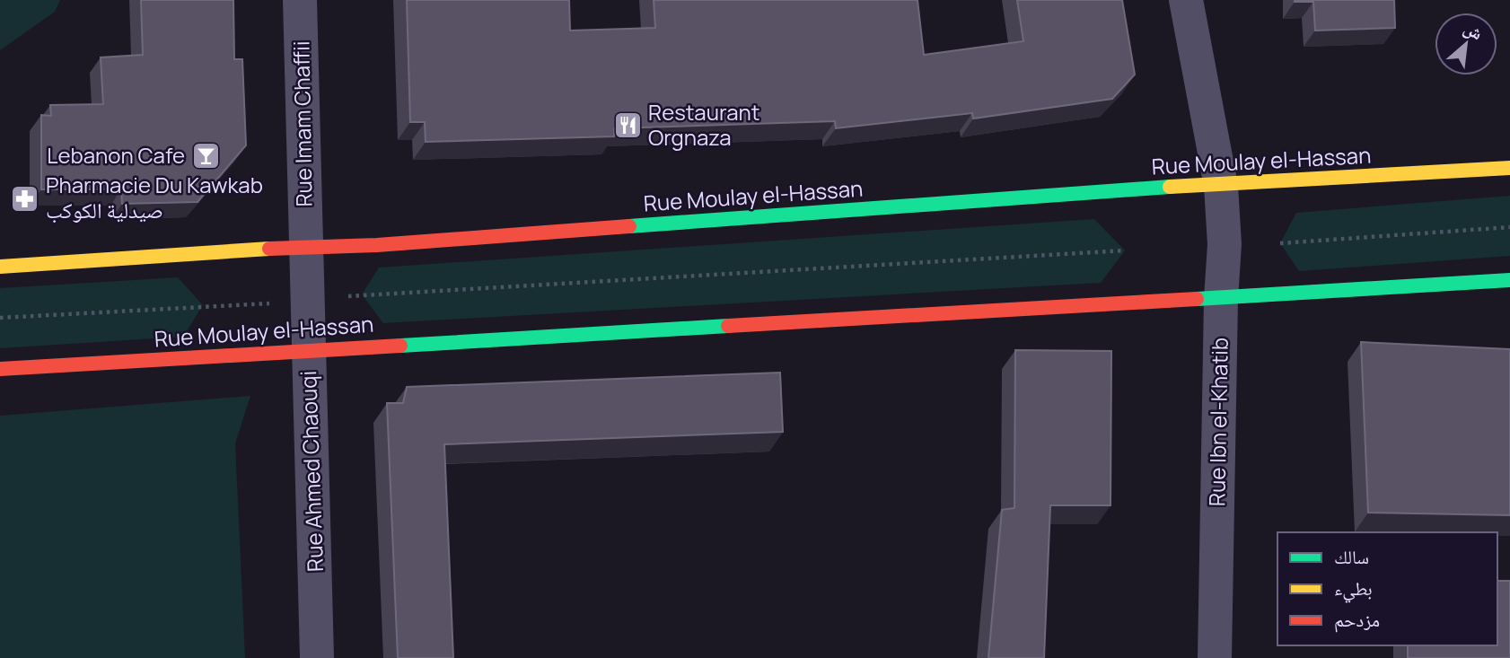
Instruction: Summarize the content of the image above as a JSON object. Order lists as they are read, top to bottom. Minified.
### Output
{"streets":{"street":["Rue Imam Chaffii","Rue Moulay el-Hassan","Rue Ibn el-Khatib","Rue Ahmed Chaouqi"]},"crossings":[["Rue Imam Chaffii","Rue Moulay el-Hassan"],["Rue Imam Chaffii","Rue Ahmed Chaouqi"],["Rue Moulay el-Hassan","Rue Ibn el-Khatib"],["Rue Moulay el-Hassan","Rue Ahmed Chaouqi"]],"places":{"restaurant":["Restaurant Orgnaza"],"bar":["Lebanon Cafe"],"pharmacy":["Pharmacie Du Kawkab صيدلية الكوكب"]},"legend":["سالك","بطيء","مزدحم"],"north":"top right"}
